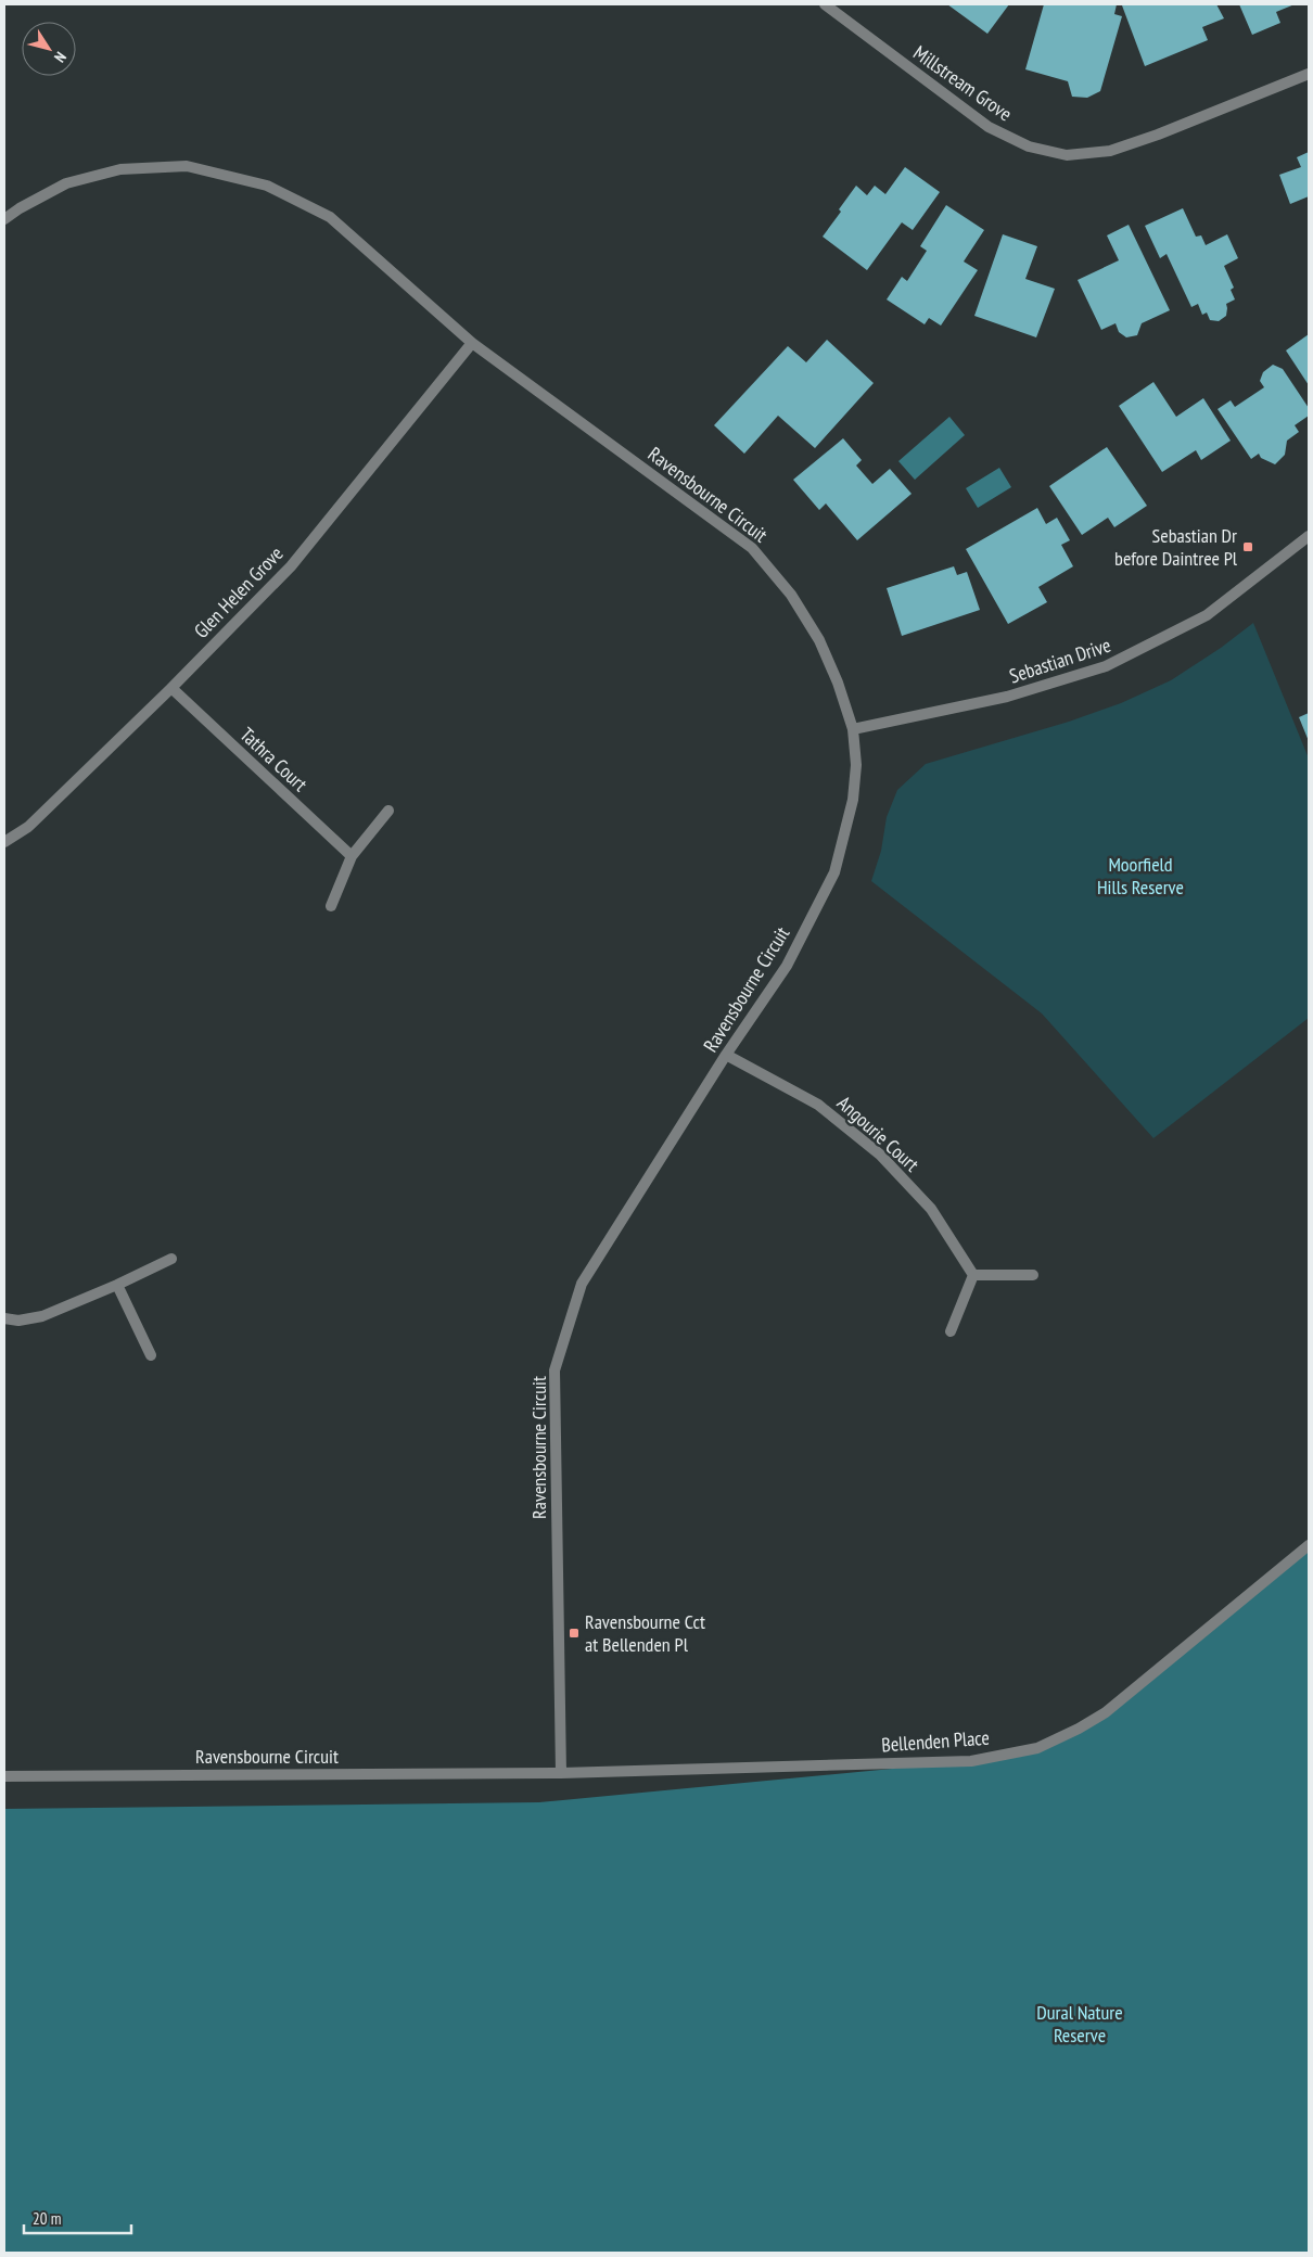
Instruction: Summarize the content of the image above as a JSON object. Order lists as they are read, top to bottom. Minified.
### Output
{"streets":{"street":["Millstream Grove","Ravensbourne Circuit","Glen Helen Grove","Sebastian Drive","Tathra Court","Angourie Court","Bellenden Place"]},"crossings":[["Ravensbourne Circuit","Glen Helen Grove"],["Ravensbourne Circuit","Sebastian Drive"],["Ravensbourne Circuit","Angourie Court"],["Ravensbourne Circuit","Bellenden Place"],["Glen Helen Grove","Tathra Court"]],"parks":["Moorfield Hills Reserve","Dural Nature Reserve"],"places":{"transit":["Sebastian Dr before Daintree Pl","Ravensbourne Cct at Bellenden Pl"]},"scale_bar":"20 m","north":"bottom right"}
